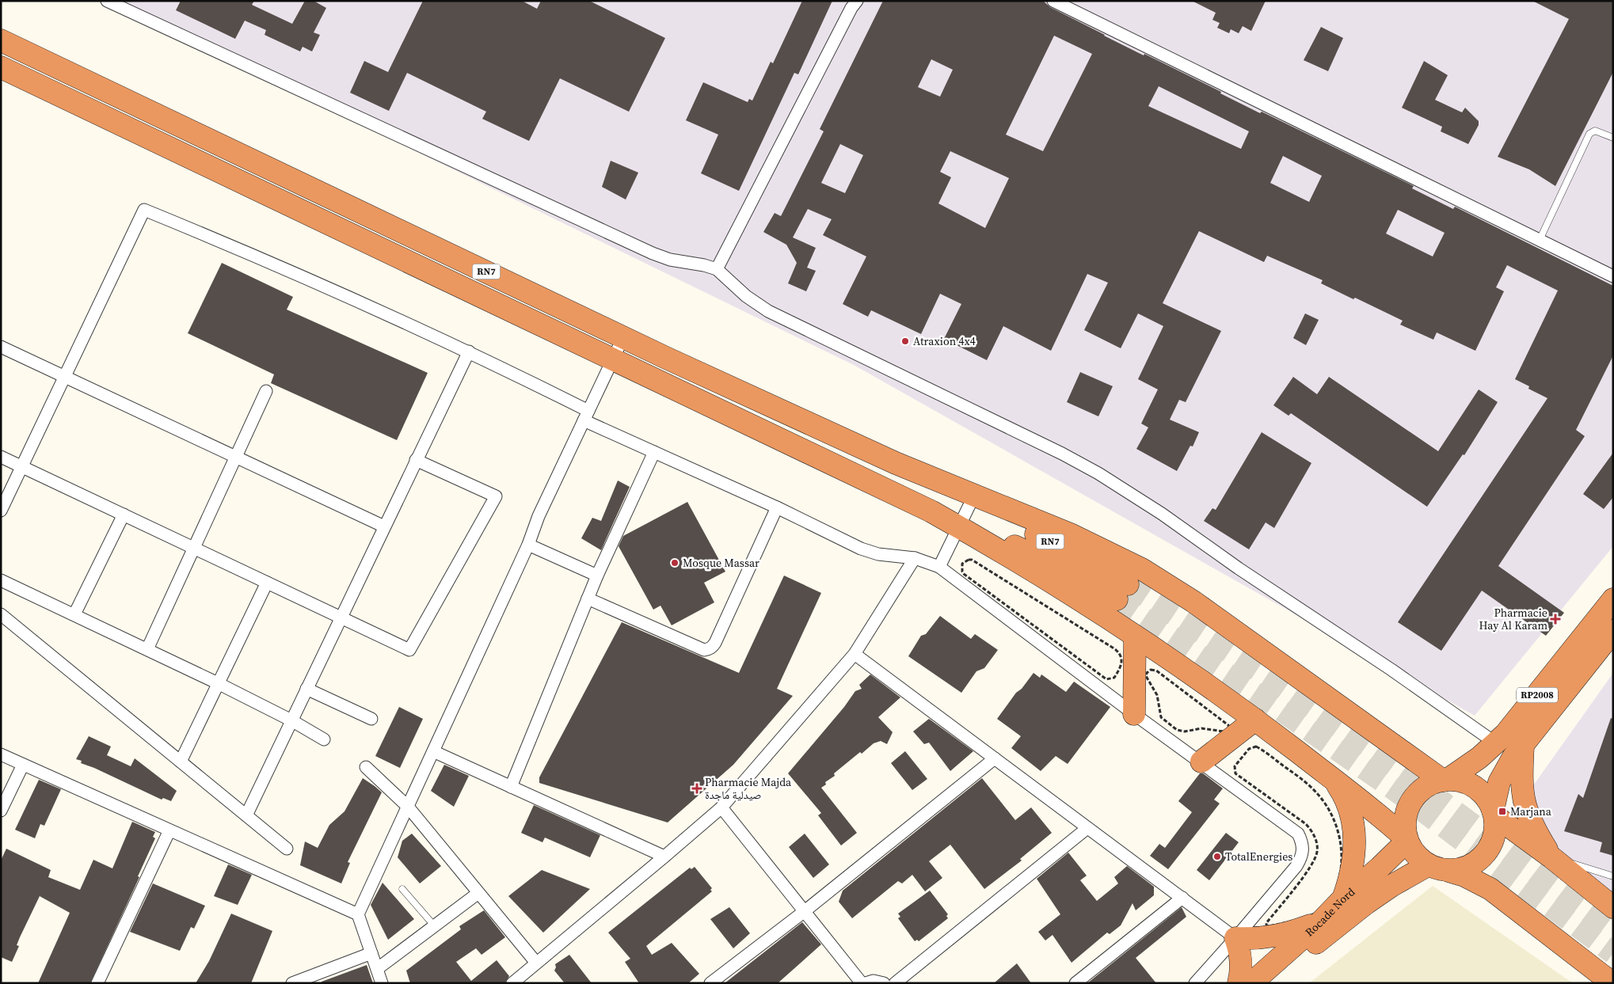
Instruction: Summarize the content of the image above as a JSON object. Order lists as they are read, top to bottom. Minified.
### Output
{"streets":{"highway":["RN7","RP2008","Rocade Nord"]},"crossings":[["RP2008","Rocade Nord"]],"places":{"other":["Atraxion 4x4","Mosque Massar","TotalEnergies"],"health":["Pharmacie Hay Al Karam","Pharmacie Majda صيدلية ماجدة"],"transit":["Marjana"]}}
